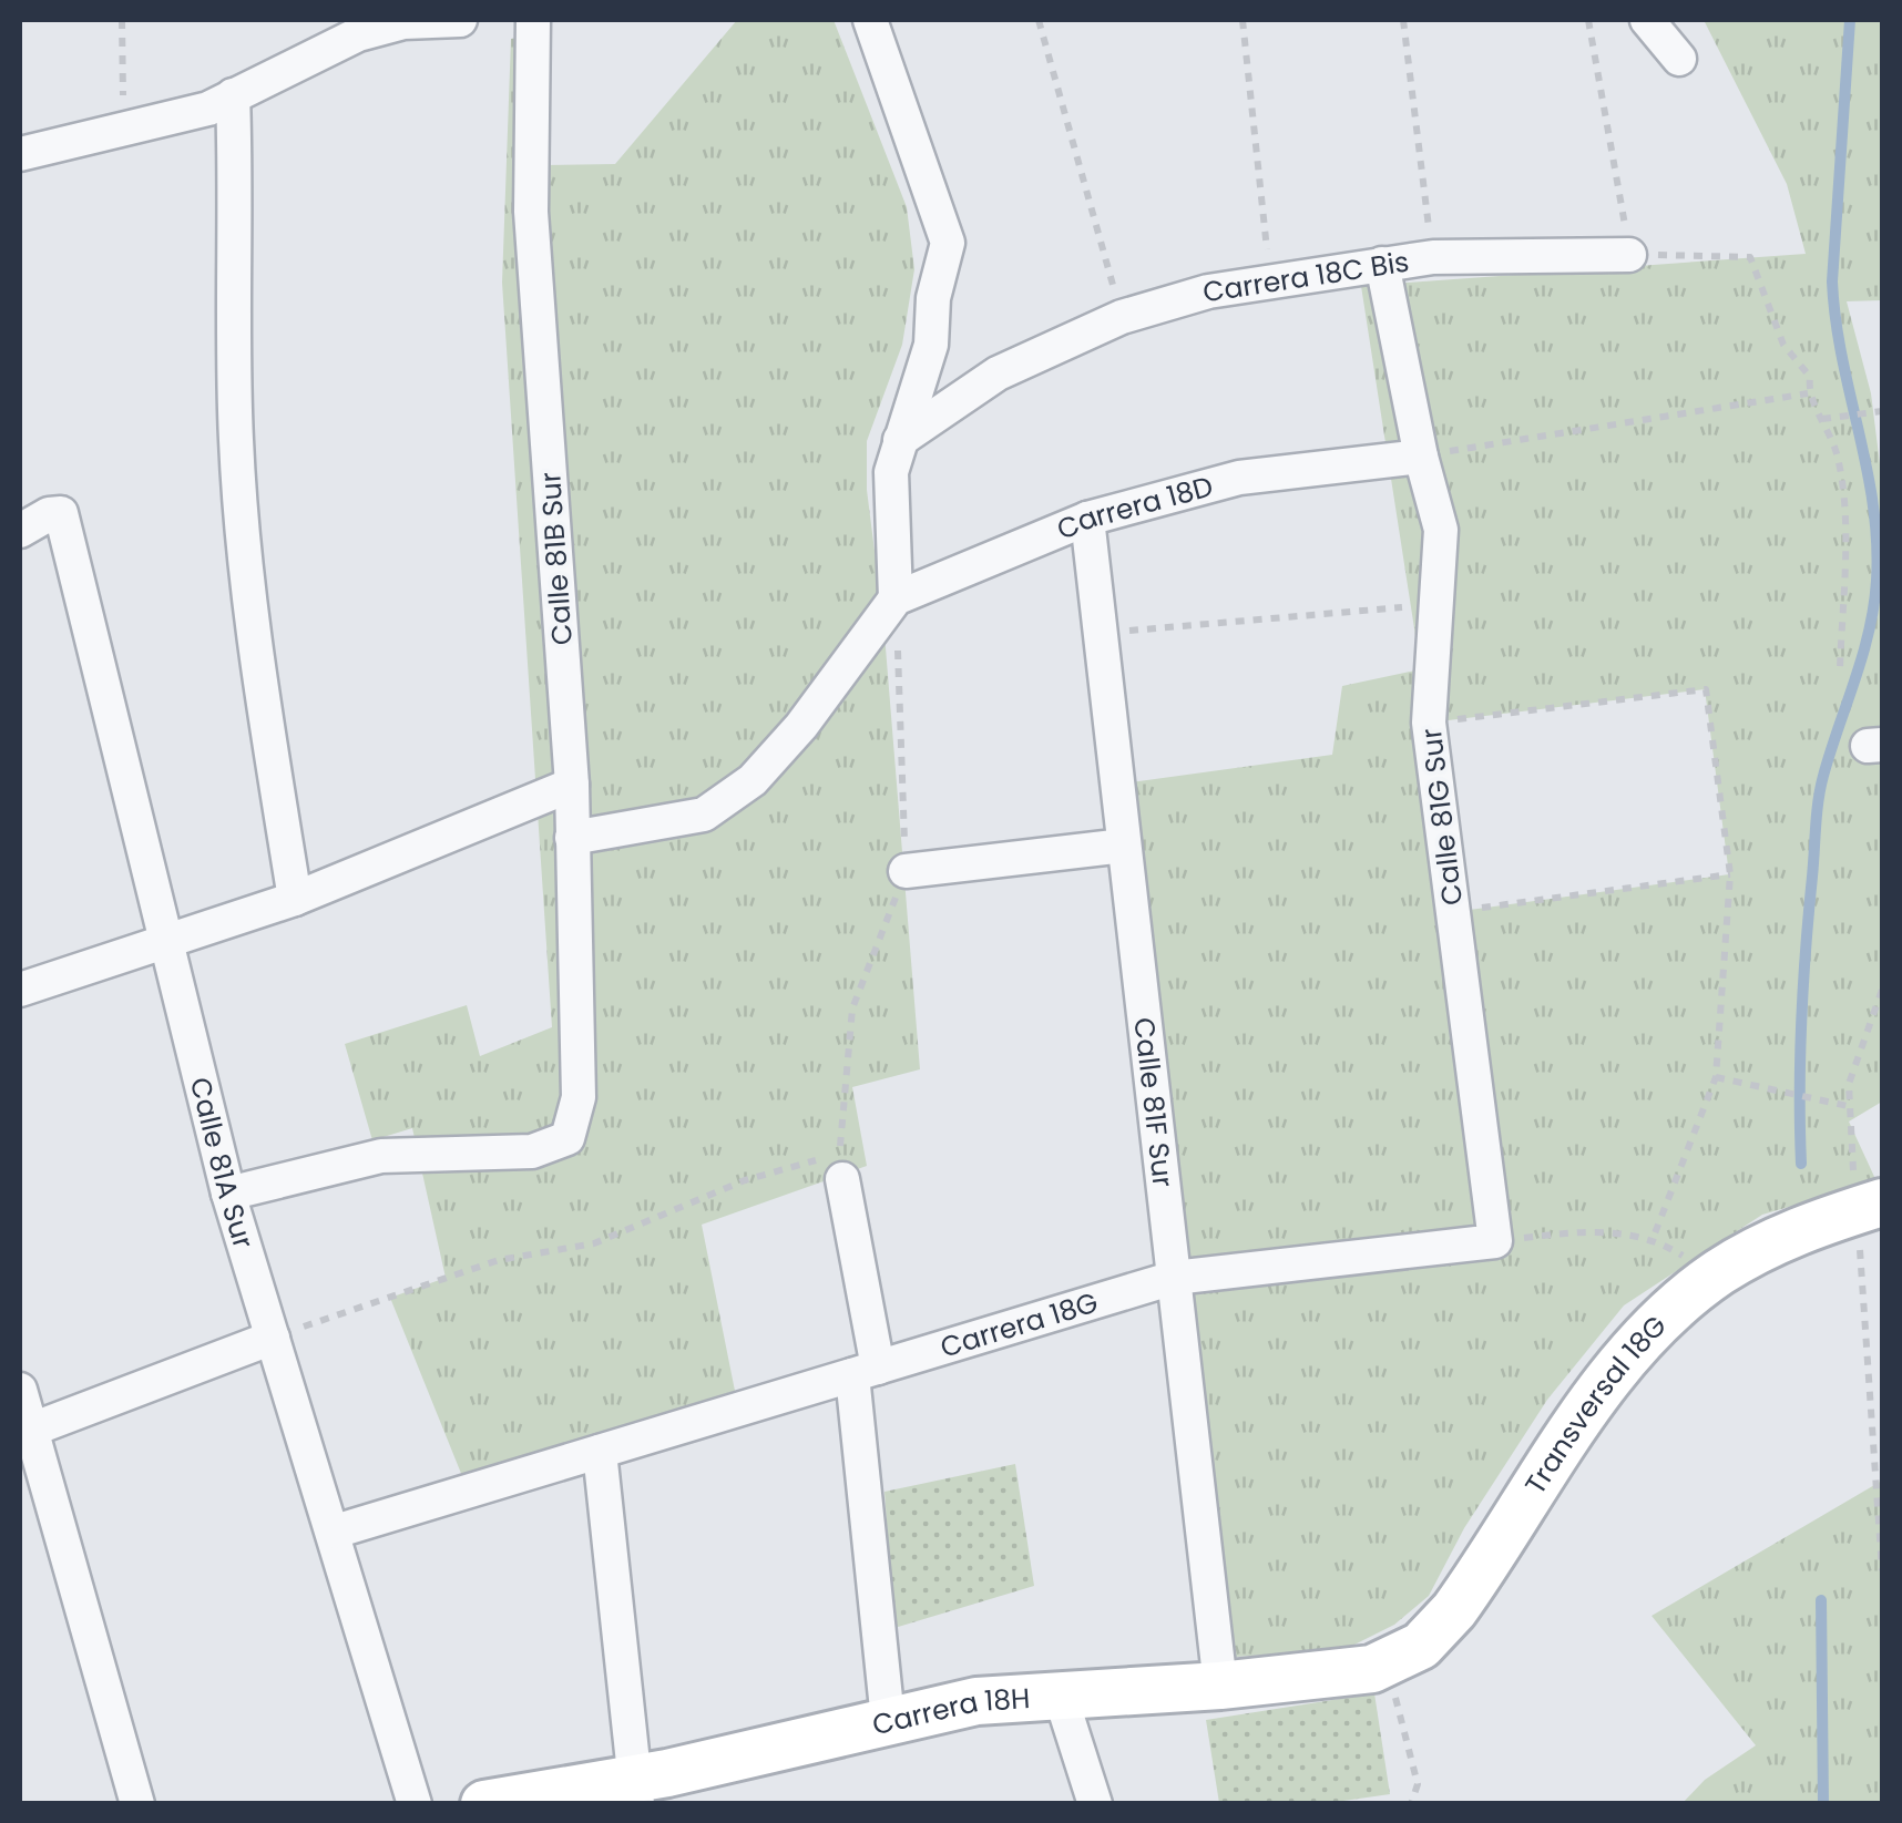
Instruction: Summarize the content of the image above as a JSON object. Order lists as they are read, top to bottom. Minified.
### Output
{"streets":{"street":["Carrera 18C Bis","Carrera 18D","Calle 81B Sur","Calle 81G Sur","Calle 81F Sur","Calle 81A Sur","Carrera 18G","Transversal 18G","Carrera 18H"]},"crossings":[["Carrera 18C Bis","Calle 81G Sur"],["Carrera 18D","Calle 81G Sur"],["Carrera 18D","Calle 81F Sur"],["Calle 81B Sur","Calle 81A Sur"],["Calle 81G Sur","Carrera 18G"],["Calle 81F Sur","Carrera 18G"],["Calle 81F Sur","Carrera 18H"],["Calle 81A Sur","Carrera 18G"],["Transversal 18G","Carrera 18H"]]}
